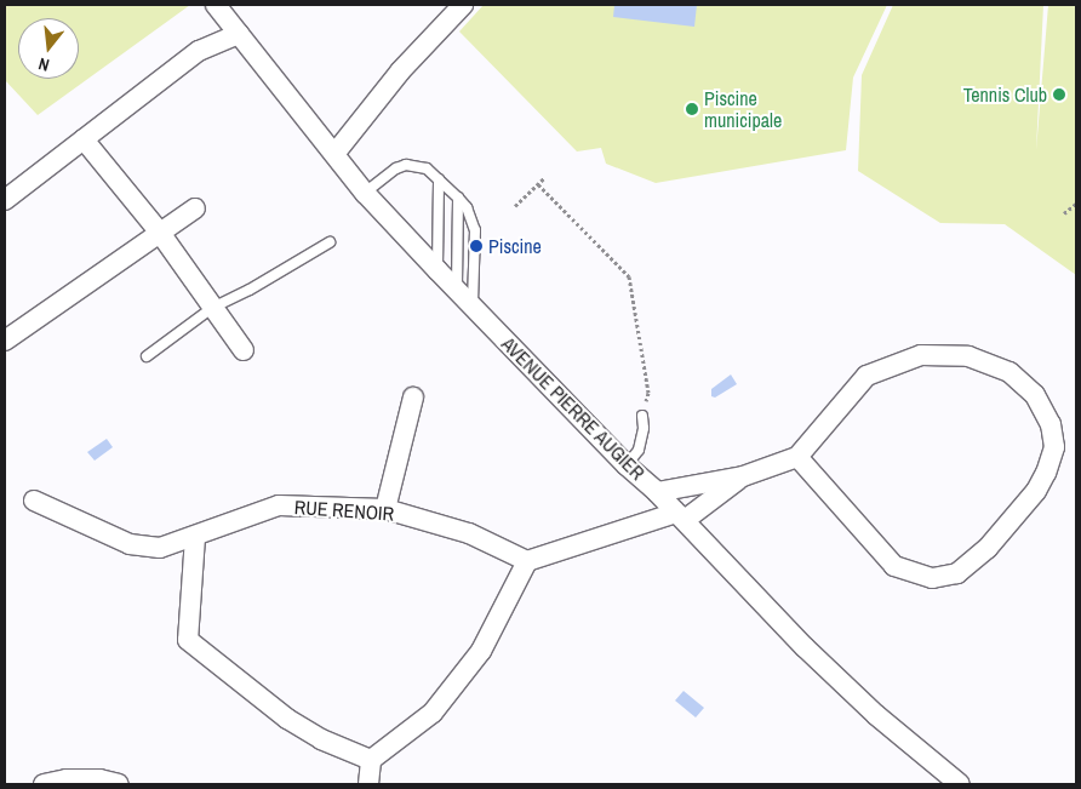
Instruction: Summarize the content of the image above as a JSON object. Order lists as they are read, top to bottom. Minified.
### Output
{"streets":{"street":["AVENUE PIERRE AUGIER","RUE RENOIR"]},"places":["Tennis Club","Piscine municipale","Piscine"],"north":"bottom"}
